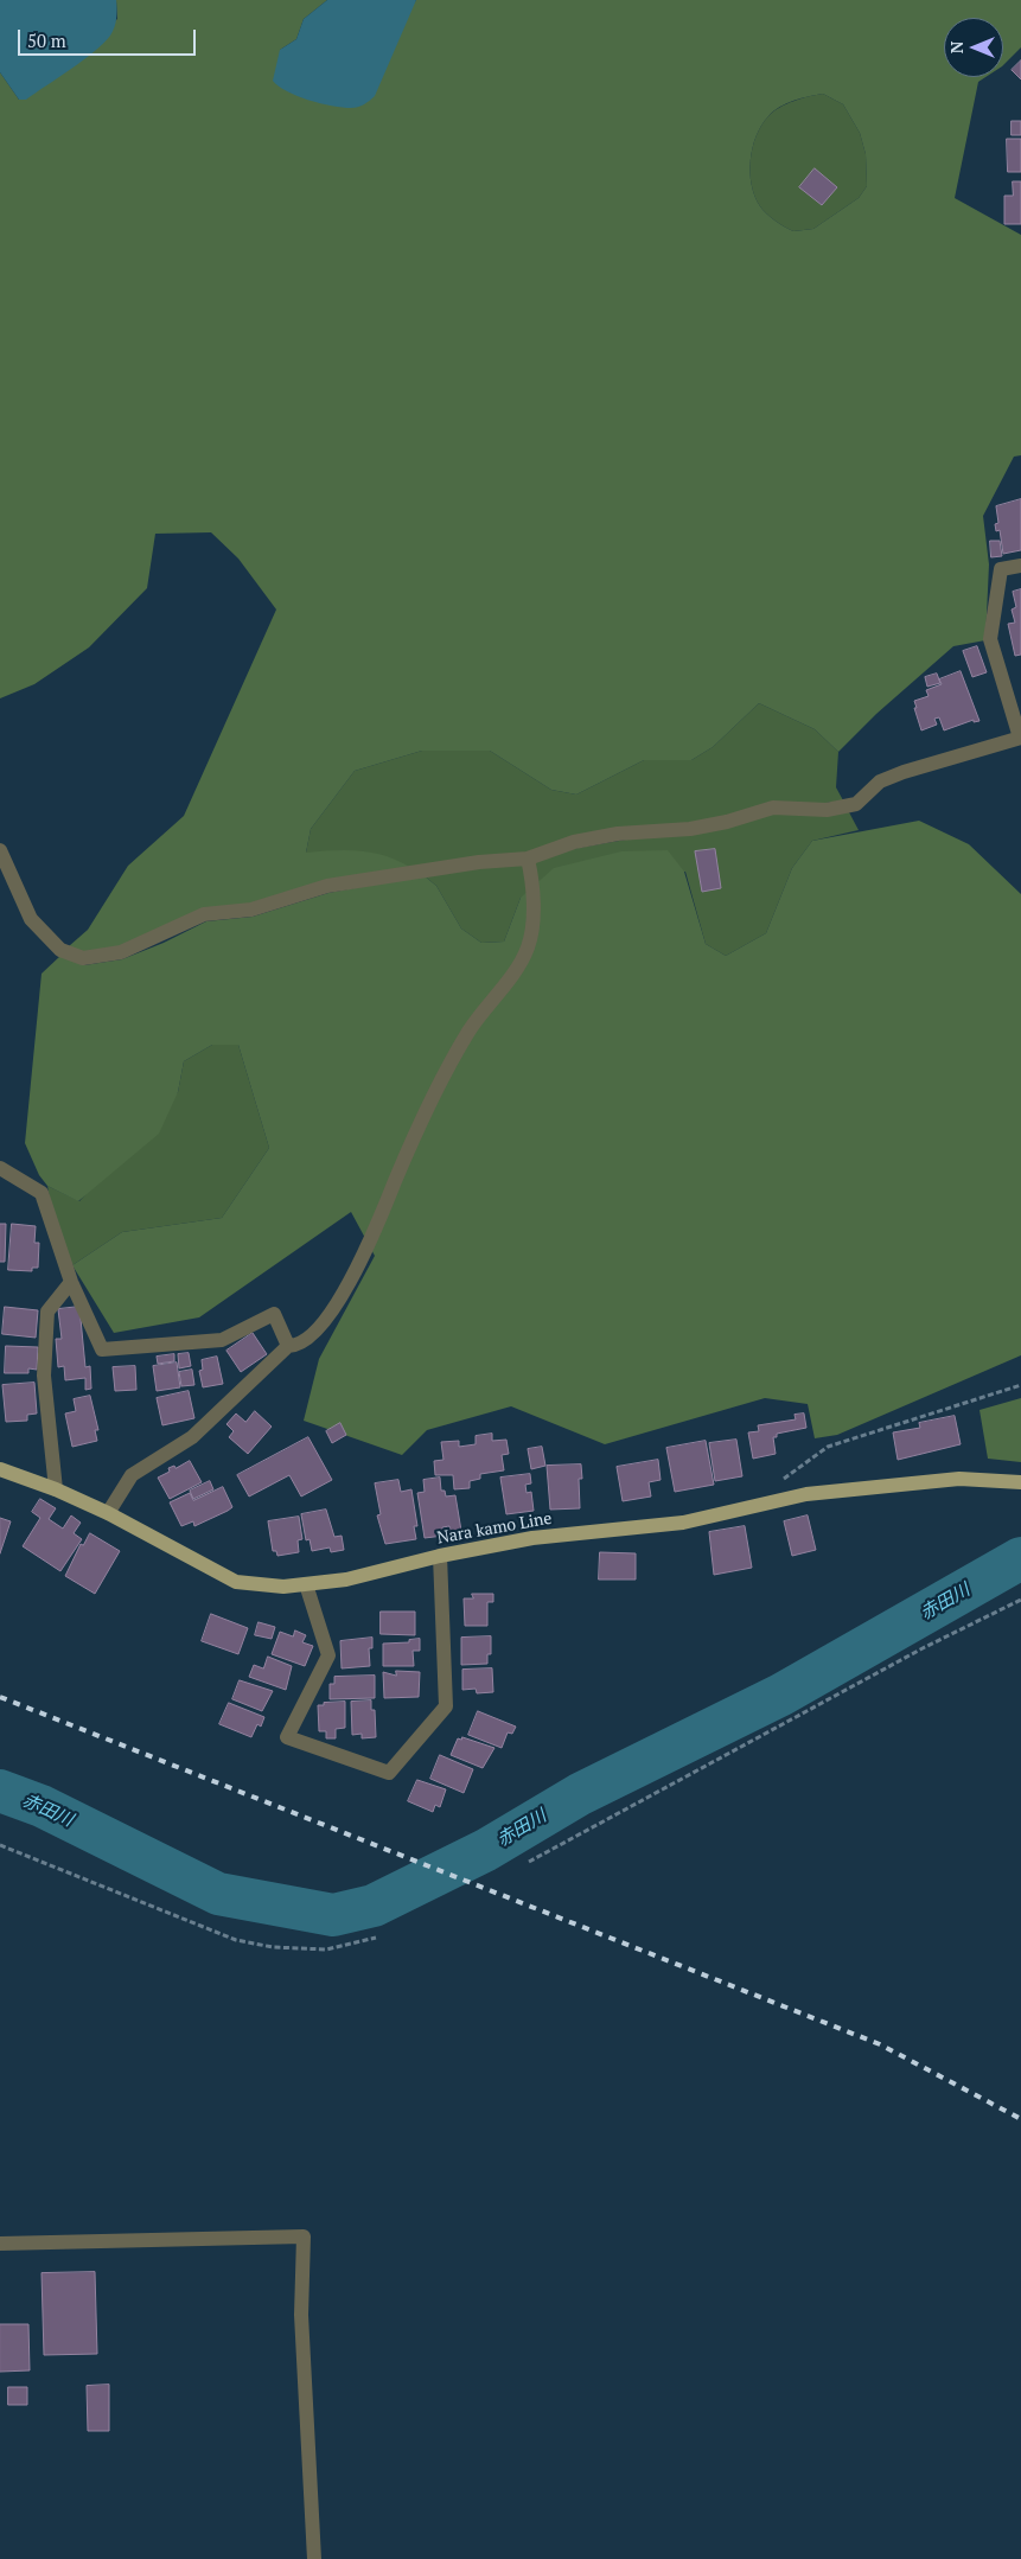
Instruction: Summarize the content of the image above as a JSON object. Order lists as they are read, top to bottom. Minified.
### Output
{"streets":{"main road":["Nara kamo Line"]},"water":["赤田川"],"scale_bar":"50 m","north":"left"}
